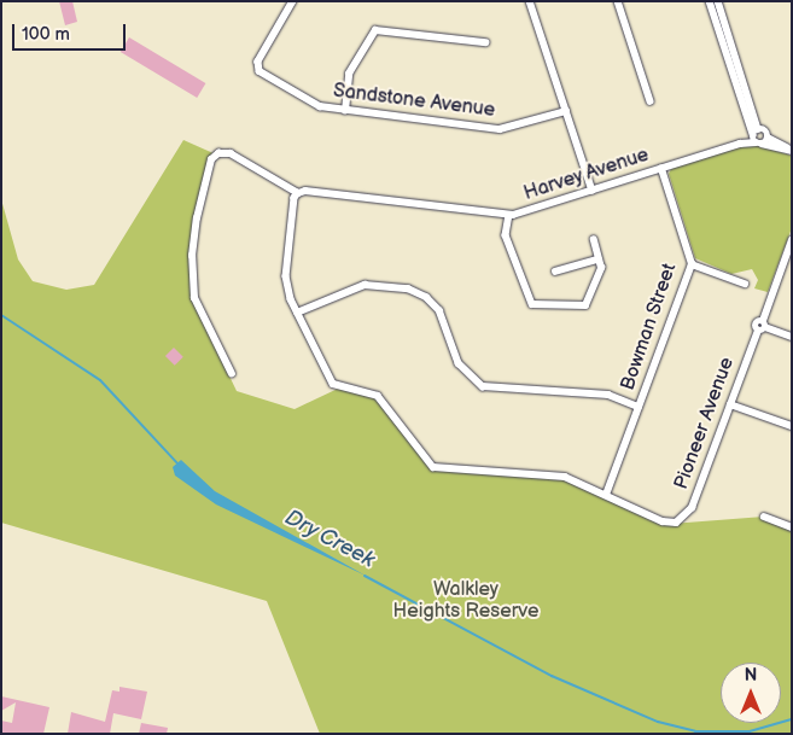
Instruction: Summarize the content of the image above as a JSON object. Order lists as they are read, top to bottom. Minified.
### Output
{"streets":{"street":["Sandstone Avenue","Harvey Avenue","Bowman Street","Pioneer Avenue"]},"crossings":[["Harvey Avenue","Bowman Street"],["Bowman Street","Pioneer Avenue"]],"water":["Dry Creek"],"parks":["Walkley Heights Reserve"],"scale_bar":"100 m","north":"top"}
